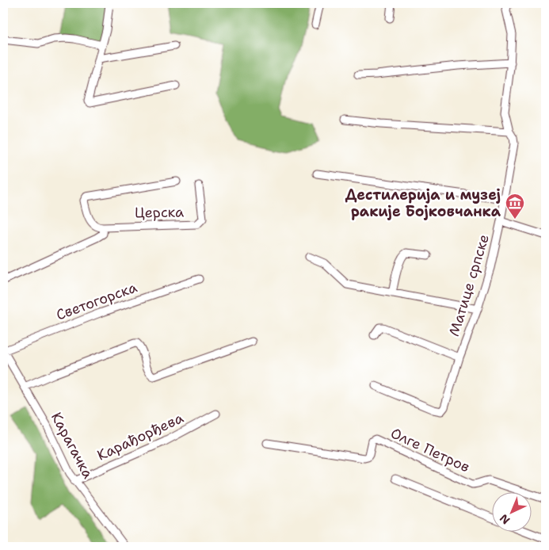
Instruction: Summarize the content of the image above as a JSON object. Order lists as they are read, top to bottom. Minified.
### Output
{"streets":{"street":["Церска","Матице српске","Светогорска","Карађорђева","Карагачка","Олге Петров"]},"crossings":[["Светогорска","Карагачка"],["Карађорђева","Карагачка"]],"places":{"museum":["Дестилерија и музеј ракије Бојковчанка"]},"north":"bottom left"}
